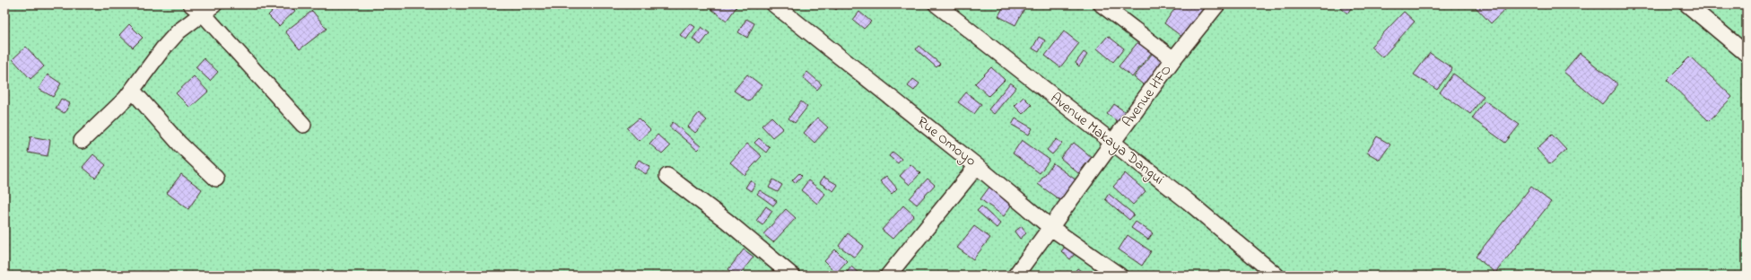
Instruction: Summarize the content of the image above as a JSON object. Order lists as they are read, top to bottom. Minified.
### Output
{"streets":{"street":["Avenue HFO","Avenue Makaya Dangui","Rue Omoyo"]},"crossings":[["Avenue HFO","Avenue Makaya Dangui"],["Avenue HFO","Rue Omoyo"]]}
